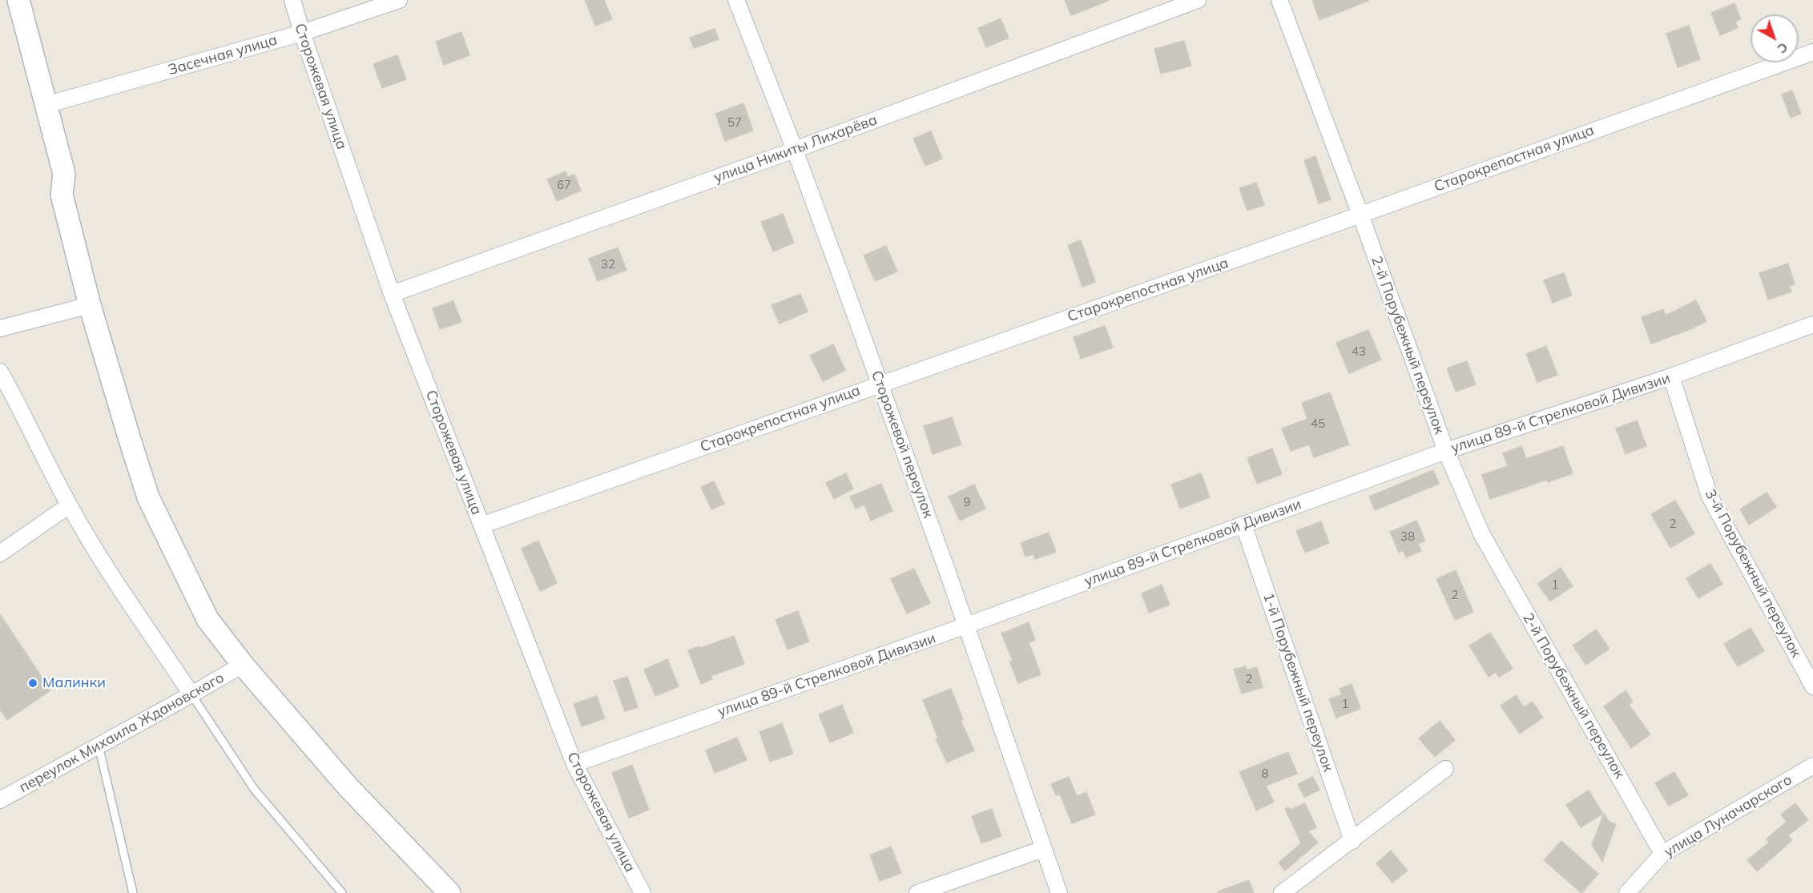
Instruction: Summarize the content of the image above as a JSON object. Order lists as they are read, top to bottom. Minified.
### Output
{"streets":{"street":["Засечная улица","Сторожевая улица","улица Никиты Лихарёва","Старокрепостная улица","2-й Порубежный переулок","улица 89-й Стрелковой Дивизии","Сторожевой переулок","3-й Порубежный переулок","1-й Порубежный переулок","переулок Михаила Ждановского","улица Луначарского"]},"crossings":[["Засечная улица","Сторожевая улица"],["Сторожевая улица","улица Никиты Лихарёва"],["Сторожевая улица","Старокрепостная улица"],["Сторожевая улица","улица 89-й Стрелковой Дивизии"],["улица Никиты Лихарёва","Сторожевой переулок"],["Старокрепостная улица","2-й Порубежный переулок"],["Старокрепостная улица","Сторожевой переулок"],["2-й Порубежный переулок","улица 89-й Стрелковой Дивизии"],["2-й Порубежный переулок","улица Луначарского"],["улица 89-й Стрелковой Дивизии","Сторожевой переулок"],["улица 89-й Стрелковой Дивизии","3-й Порубежный переулок"],["улица 89-й Стрелковой Дивизии","1-й Порубежный переулок"]],"places":["Малинки"],"house_numbers":["57","67","32","43","45","9","2","38","1","2","2","1","8"],"north":"bottom right"}
